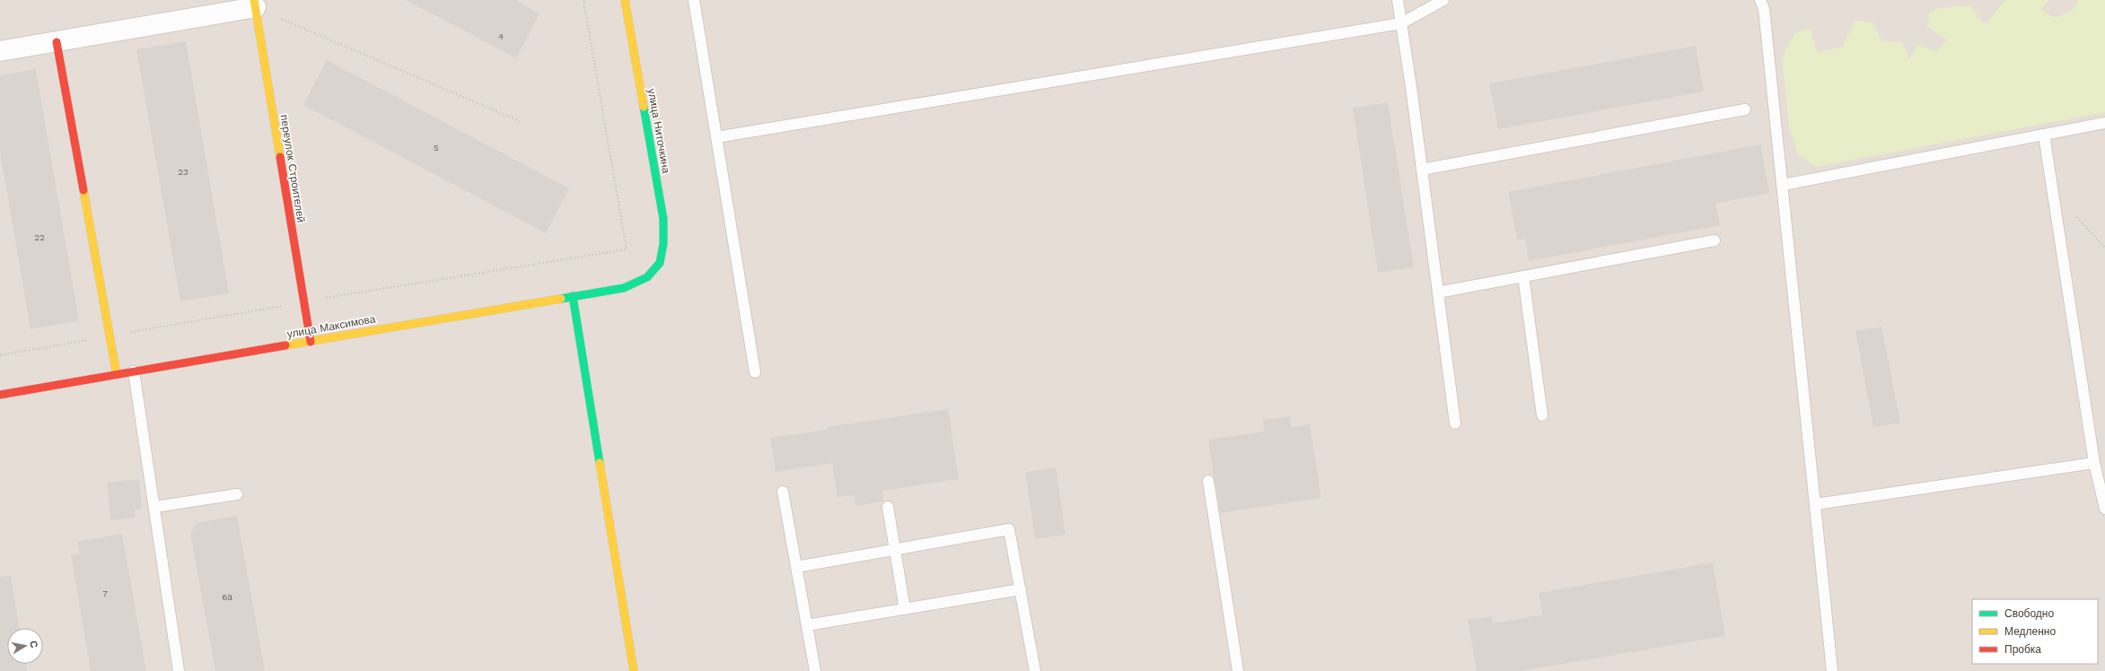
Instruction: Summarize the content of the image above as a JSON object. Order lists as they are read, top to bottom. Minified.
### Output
{"streets":{"street":["улица Ниточкина","переулок Строителей","улица Максимова"]},"crossings":[["улица Ниточкина","улица Максимова"],["переулок Строителей","улица Максимова"]],"house_numbers":["4","5","23","22","7","6а"],"legend":["Свободно","Медленно","Пробка"],"north":"right"}
